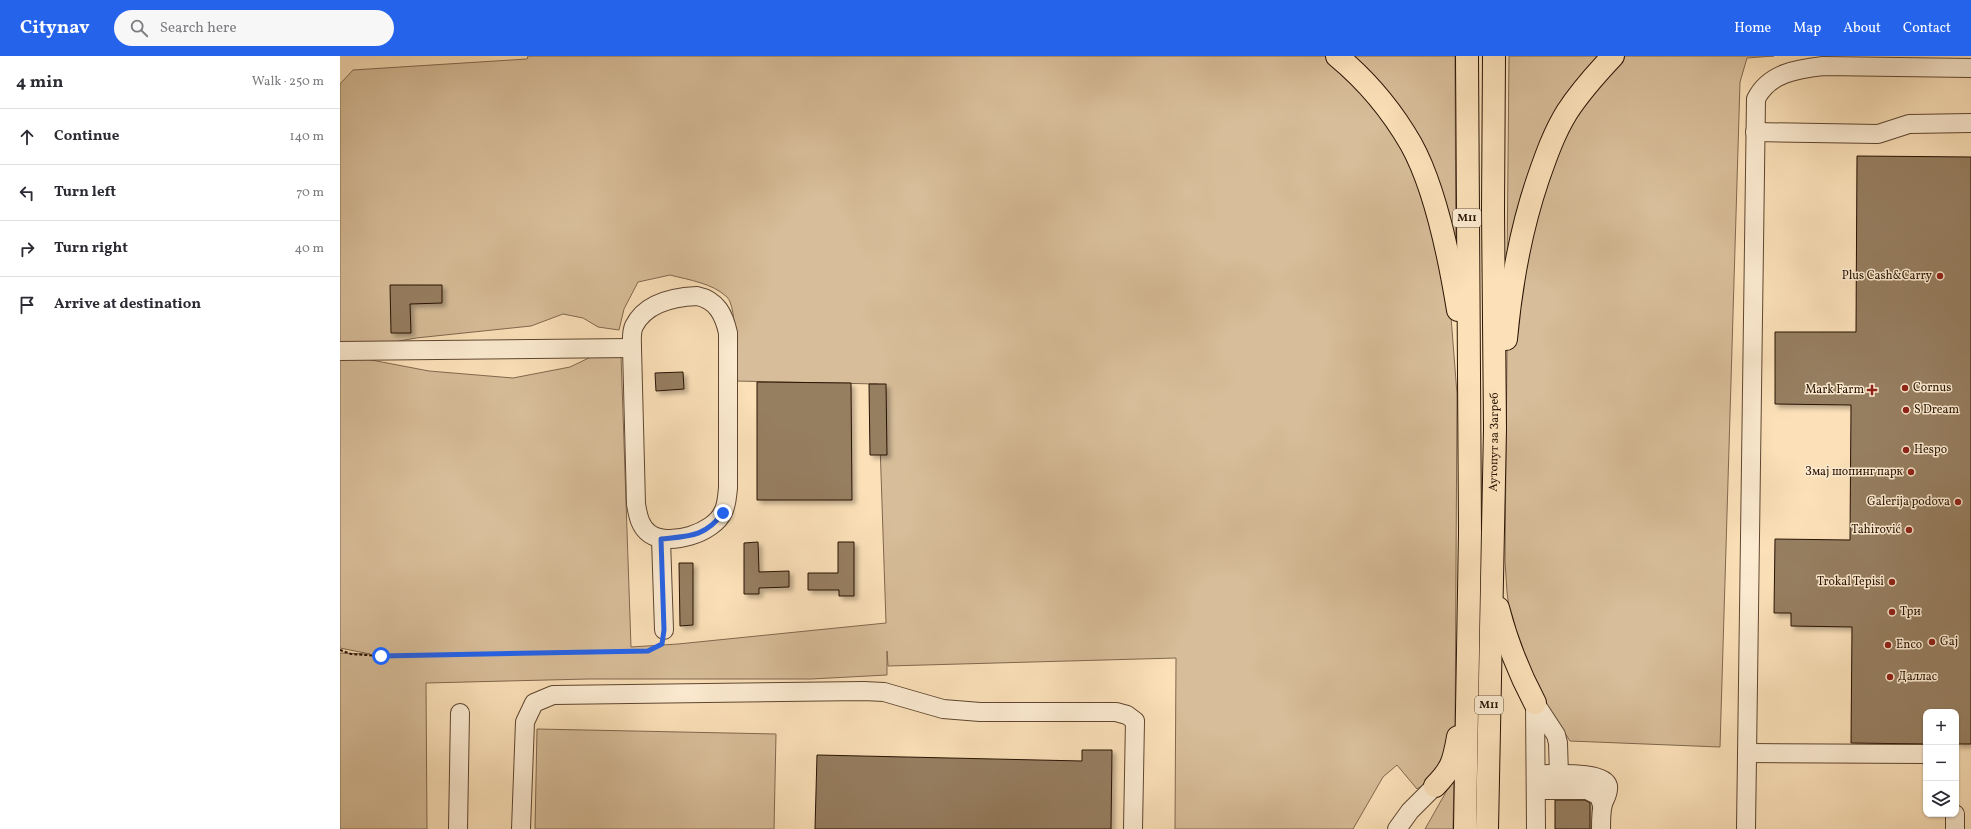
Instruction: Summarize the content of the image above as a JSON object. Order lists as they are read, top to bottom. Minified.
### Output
{"streets":{"highway":["M11","Аутопут за Загреб"]},"places":{"other":["Plus Cash&Carry","Cornus","S Dream","Hespo","Змај шопинг парк","Galerija podova","Tahirović","Trokal Tepisi","Три","Gaj","Enco","Даллас"],"health":["Mark Farm"]},"page":{"header":"Citynav","search":"Search here","nav":["Home","Map","About","Contact"],"heading":["4 min","Walk · 250 m"],"list":[["Continue","140 m"],["Turn left","70 m"],["Turn right","40 m"],"Arrive at destination"],"map_buttons":["+","−"]}}
